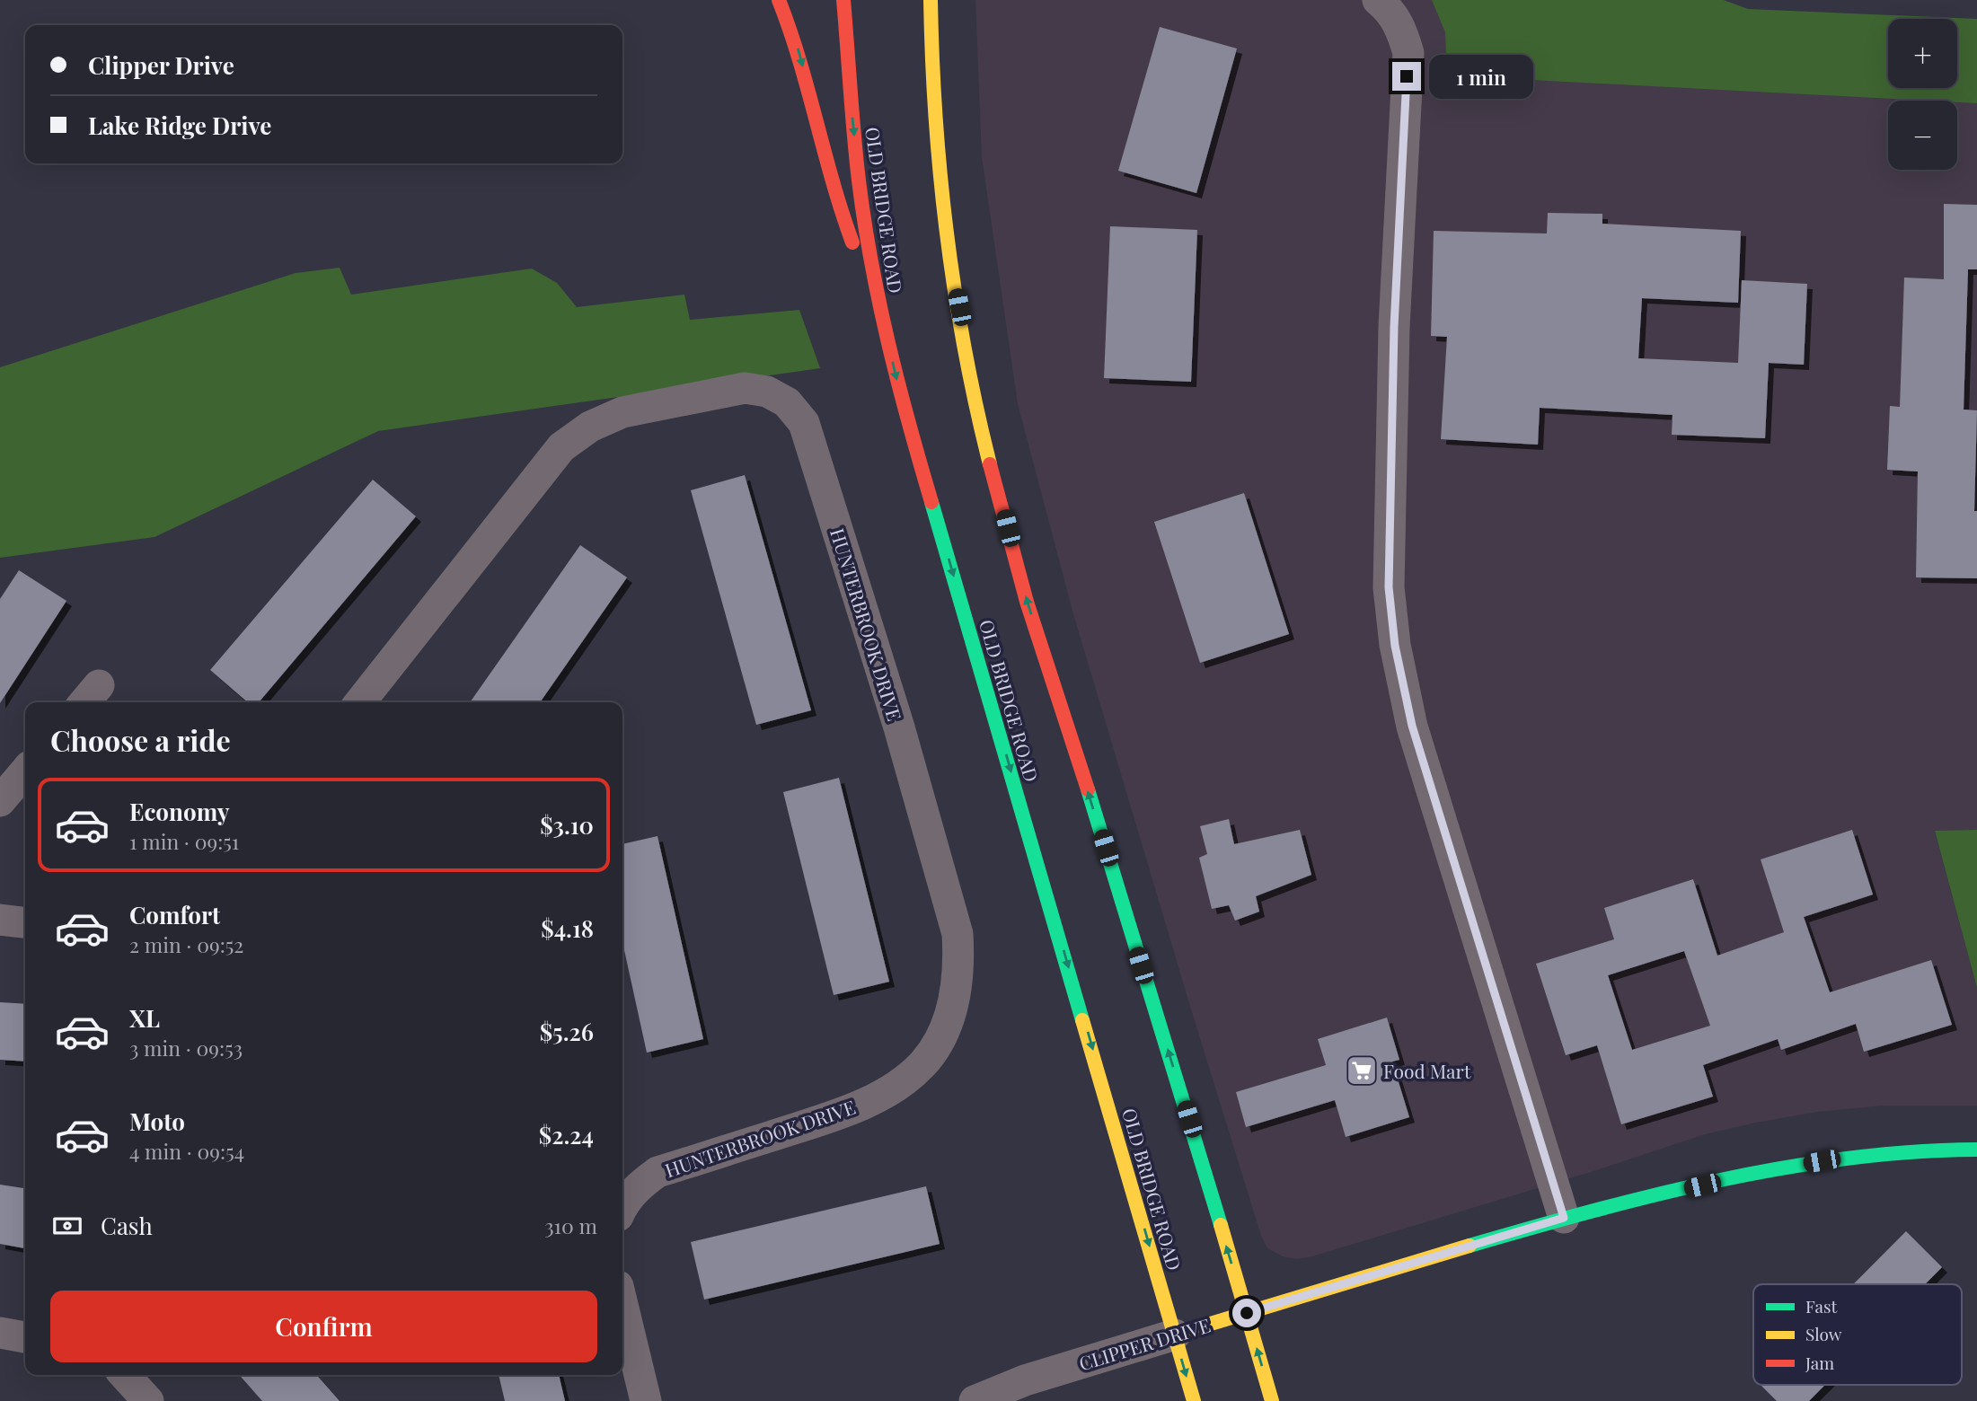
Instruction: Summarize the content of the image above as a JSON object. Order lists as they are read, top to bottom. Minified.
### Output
{"streets":{"main road":["OLD BRIDGE ROAD","CLIPPER DRIVE"],"street":["HUNTERBROOK DRIVE"]},"crossings":[["OLD BRIDGE ROAD","CLIPPER DRIVE"]],"places":{"supermarket":["Food Mart"]},"legend":["Fast","Slow","Jam"],"page":{"map_buttons":["+","−"],"banner":["Clipper Drive","Lake Ridge Drive"],"bubble":"1 min","heading":"Choose a ride","list":[{"name":"Economy","note":"1 min · 09:51","value":"$3.10"},{"name":"Comfort","note":"2 min · 09:52","value":"$4.18"},{"name":"XL","note":"3 min · 09:53","value":"$5.26"},{"name":"Moto","note":"4 min · 09:54","value":"$2.24"}],"pay":["Cash","310 m"],"buttons":"Confirm"}}
